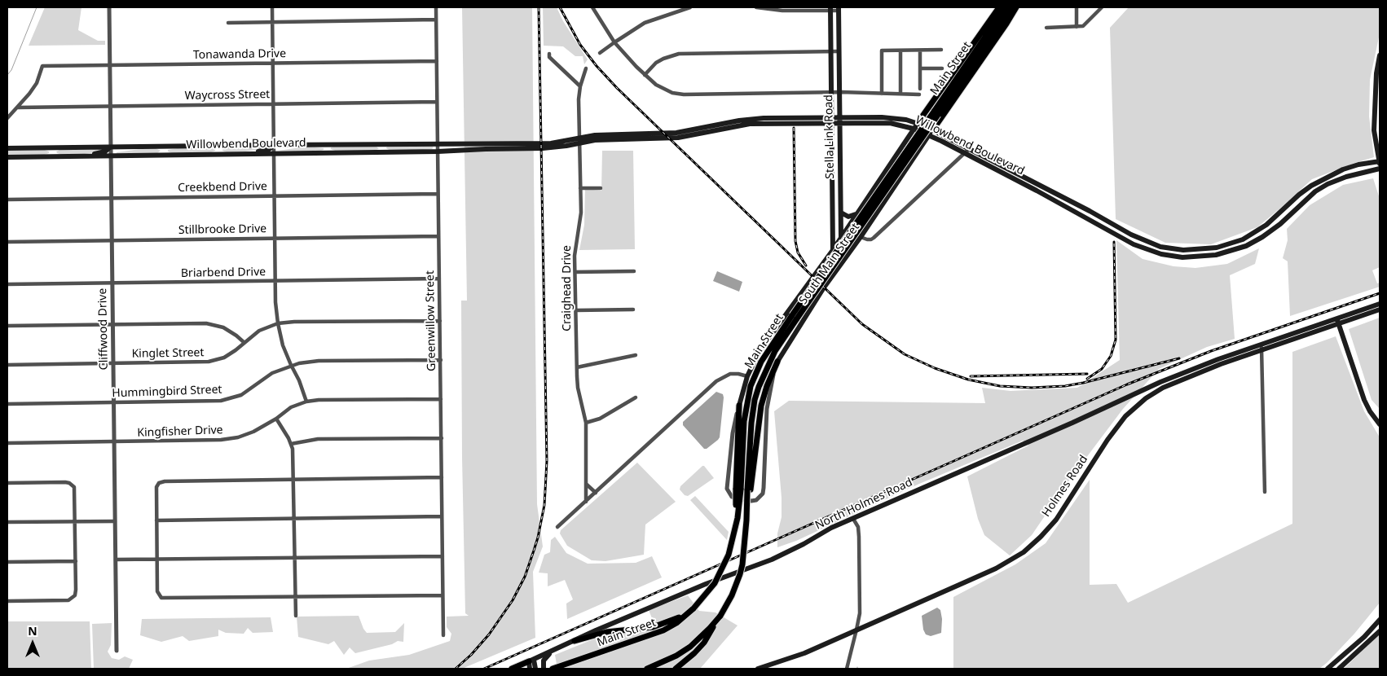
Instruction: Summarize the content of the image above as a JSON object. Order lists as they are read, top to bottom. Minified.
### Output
{"streets":{"highway":["Main Street"],"main road":["Stella Link Road","Willowbend Boulevard","South Main Street","Holmes Road","North Holmes Road"],"street":["Tonawanda Drive","Waycross Street","Creekbend Drive","Stillbrooke Drive","Briarbend Drive","Craighead Drive","Greenwillow Street","Cliffwood Drive","Kinglet Street","Hummingbird Street","Kingfisher Drive"]},"crossings":[["Tonawanda Drive","Waycross Street"],["Tonawanda Drive","Greenwillow Street"],["Tonawanda Drive","Cliffwood Drive"],["Waycross Street","Greenwillow Street"],["Waycross Street","Cliffwood Drive"],["Stella Link Road","Willowbend Boulevard"],["Stella Link Road","South Main Street"],["Willowbend Boulevard","South Main Street"],["Willowbend Boulevard","Craighead Drive"],["Willowbend Boulevard","Greenwillow Street"],["Willowbend Boulevard","Cliffwood Drive"],["Creekbend Drive","Greenwillow Street"],["Creekbend Drive","Cliffwood Drive"],["Stillbrooke Drive","Greenwillow Street"],["Stillbrooke Drive","Cliffwood Drive"],["Briarbend Drive","Greenwillow Street"],["Briarbend Drive","Cliffwood Drive"],["Greenwillow Street","Kinglet Street"],["Greenwillow Street","Hummingbird Street"],["Greenwillow Street","Kingfisher Drive"],["Cliffwood Drive","Kinglet Street"],["Cliffwood Drive","Hummingbird Street"],["Cliffwood Drive","Kingfisher Drive"],["Holmes Road","North Holmes Road"]],"north":"top"}
